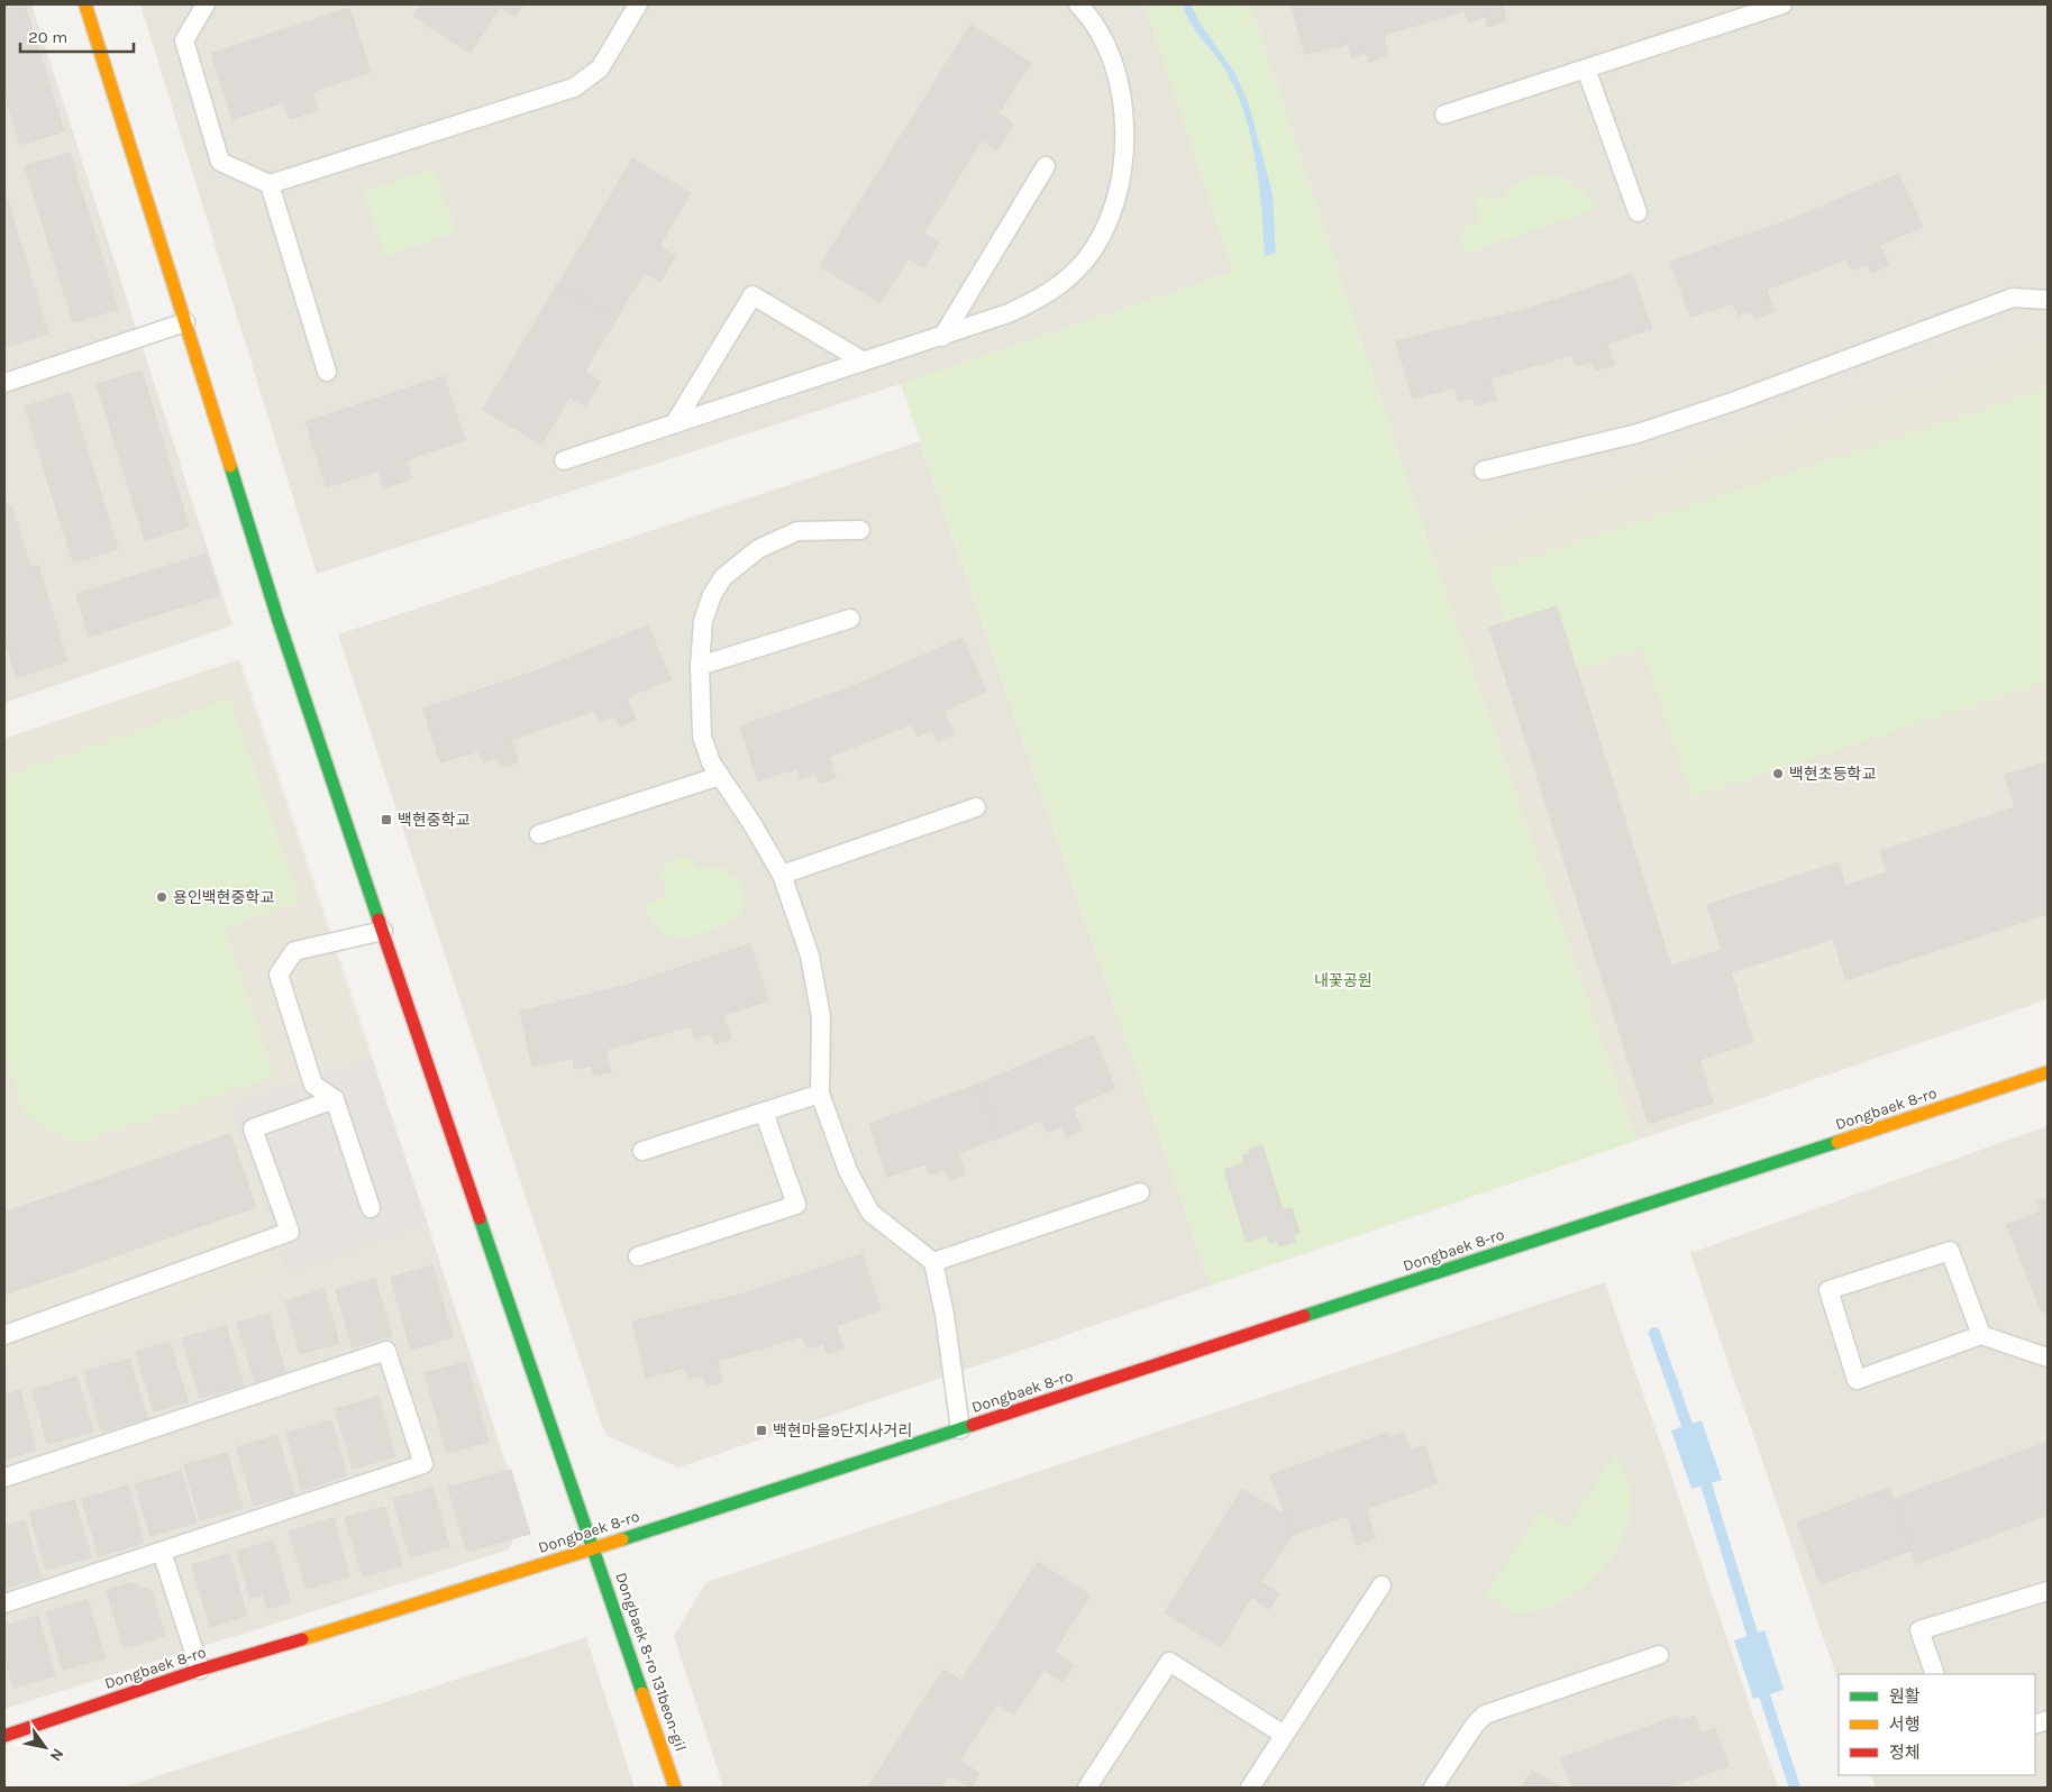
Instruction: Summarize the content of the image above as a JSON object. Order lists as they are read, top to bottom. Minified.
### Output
{"streets":{"street":["Dongbaek 8-ro","Dongbaek 8-ro 131beon-gil"]},"crossings":[["Dongbaek 8-ro","Dongbaek 8-ro 131beon-gil"]],"parks":["내꽃공원"],"places":{"other":["백현초등학교","용인백현중학교"],"transit":["백현중학교","백현마을9단지사거리"]},"legend":["원활","서행","정체"],"scale_bar":"20 m","north":"bottom right"}
